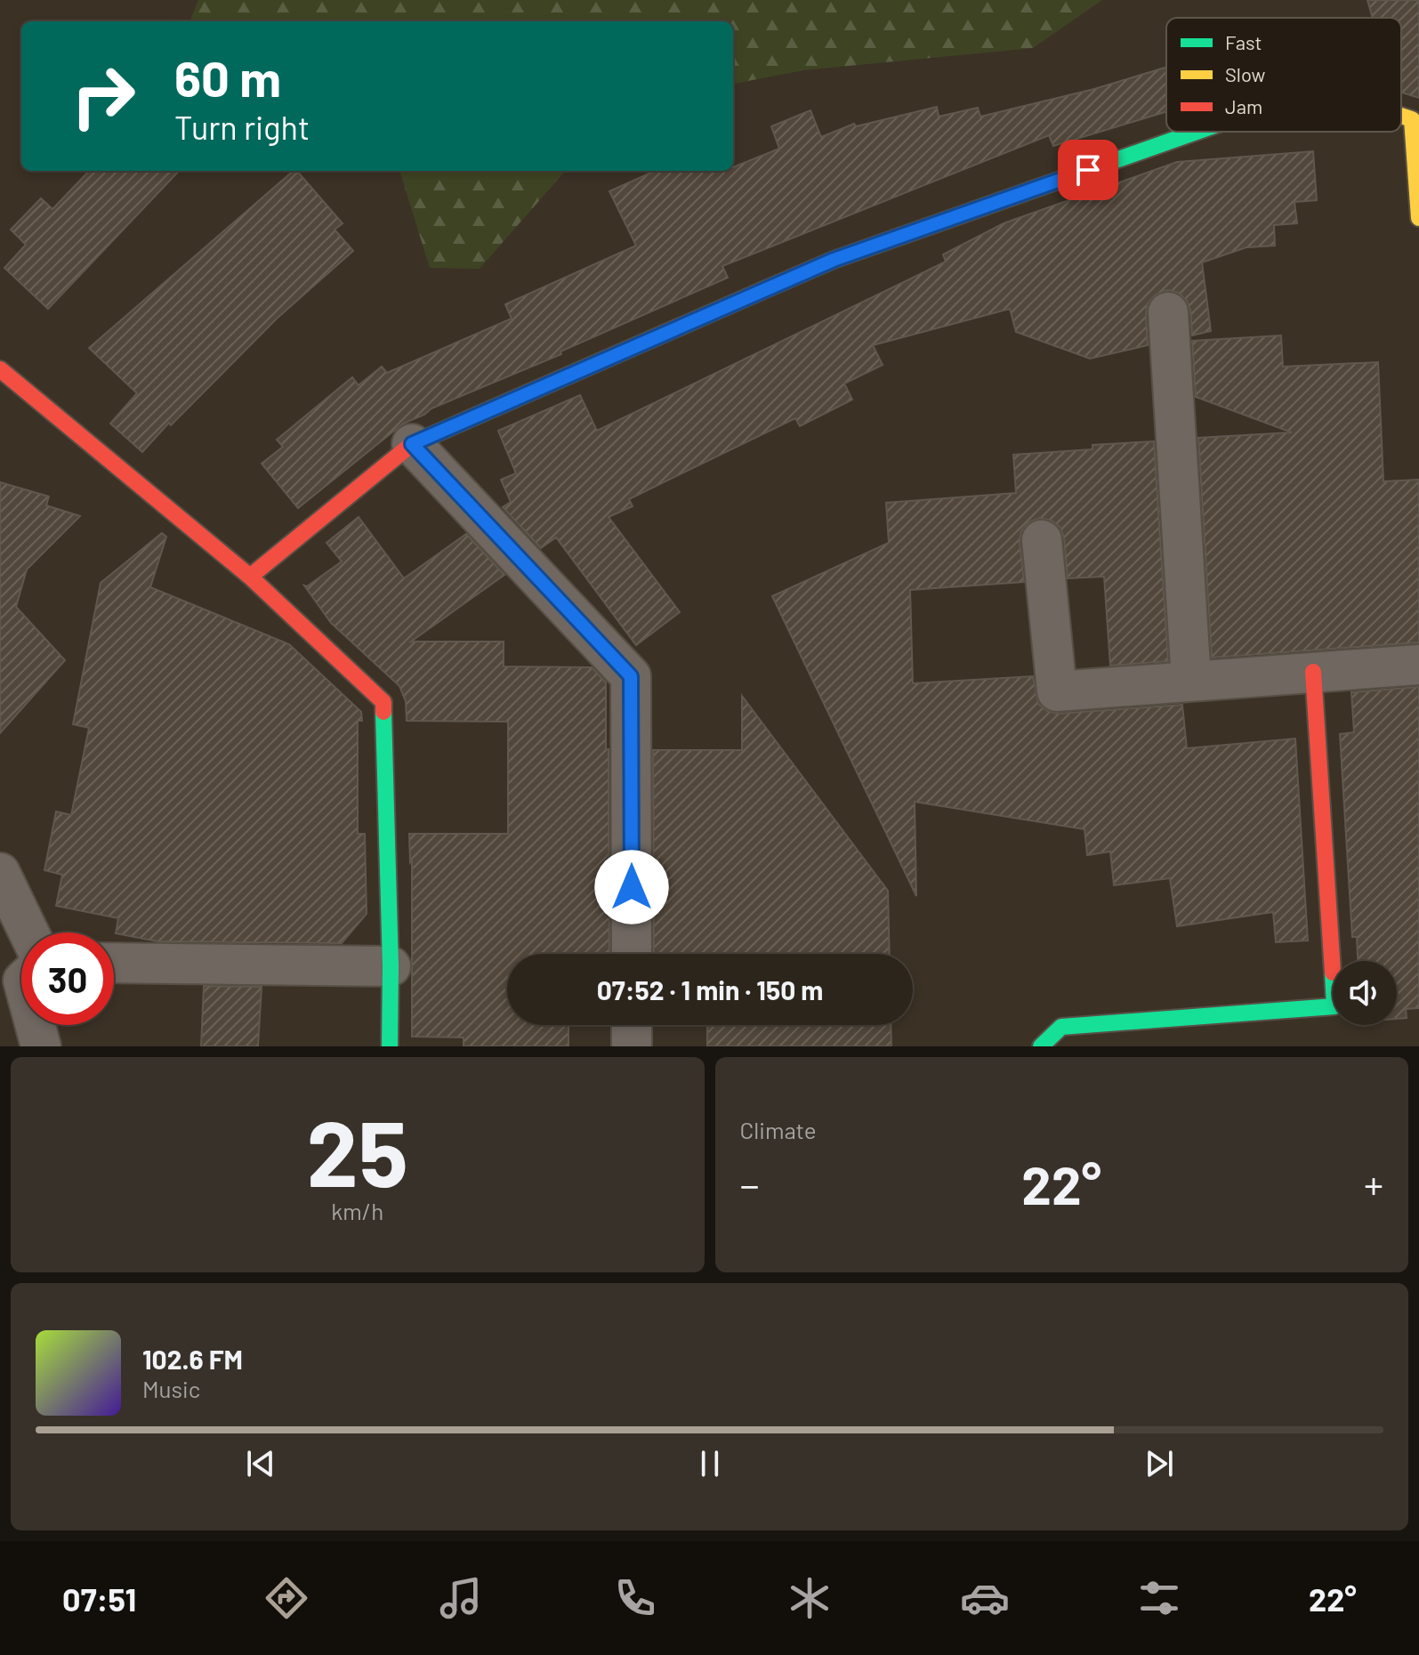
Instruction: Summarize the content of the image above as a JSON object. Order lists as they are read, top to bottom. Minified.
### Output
{"legend":["Fast","Slow","Jam"],"page":{"turn":["60 m","Turn right"],"limit":"30","trip":"07:52 · 1 min · 150 m","tile":[["25","km/h"],"Climate"],"heat":["−","22°","+"],"song":["102.6 FM","Music"],"tabs":["07:51","22°"]}}
